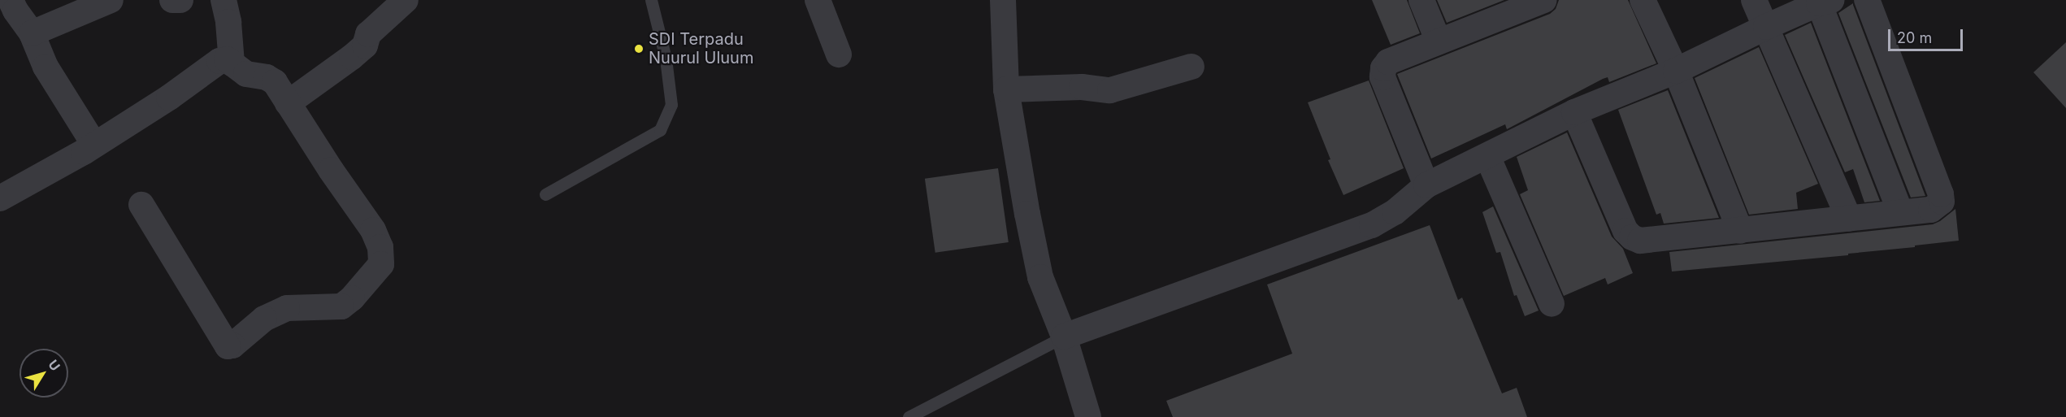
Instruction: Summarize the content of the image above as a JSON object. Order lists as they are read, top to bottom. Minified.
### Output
{"places":["SDI Terpadu Nuurul Uluum"],"scale_bar":"20 m","north":"top right"}
